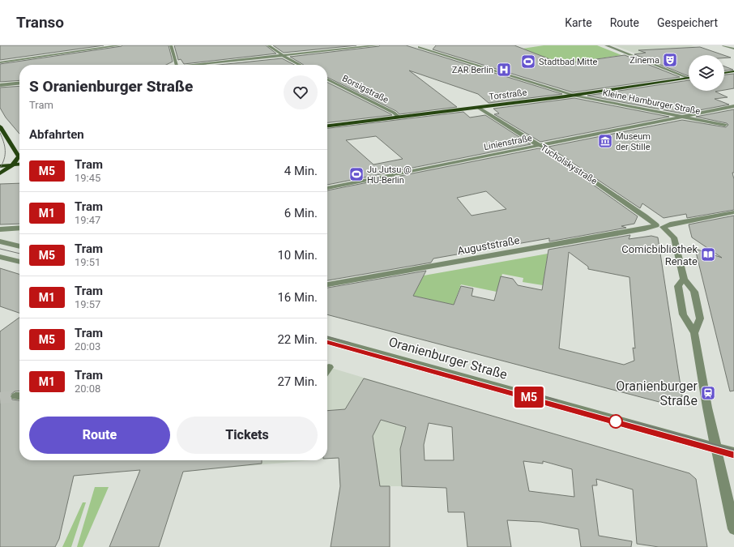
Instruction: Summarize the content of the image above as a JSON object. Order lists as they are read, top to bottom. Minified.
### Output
{"streets":{"main road":["Torstraße"],"street":["Borsigstraße","Kleine Hamburger Straße","Linienstraße","Tucholskystraße","Auguststraße","Oranienburger Straße"]},"crossings":[["Borsigstraße","Torstraße"],["Torstraße","Kleine Hamburger Straße"],["Torstraße","Tucholskystraße"],["Kleine Hamburger Straße","Linienstraße"],["Linienstraße","Tucholskystraße"],["Tucholskystraße","Auguststraße"],["Tucholskystraße","Oranienburger Straße"]],"places":{"theatre":["Zinema"],"sports":["Stadtbad Mitte","Ju Jutsu @ HU-Berlin"],"hospital":["ZAR Berlin"],"museum":["Museum der Stille"],"library":["Comicbibliothek Renate"],"station":["Oranienburger Straße"]},"lines":["tram line M5"],"page":{"header":"Transo","nav":["Karte","Route","Gespeichert"],"on_map":"M5","heading":[["S Oranienburger Straße","Tram"],"Abfahrten"],"list":[{"mark":"M5","name":"Tram","note":"19:45","value":"4 Min."},{"mark":"M1","name":"Tram","note":"19:47","value":"6 Min."},{"mark":"M5","name":"Tram","note":"19:51","value":"10 Min."},{"mark":"M1","name":"Tram","note":"19:57","value":"16 Min."},{"mark":"M5","name":"Tram","note":"20:03","value":"22 Min."},{"mark":"M1","name":"Tram","note":"20:08","value":"27 Min."}],"buttons":["Route","Tickets"]}}
